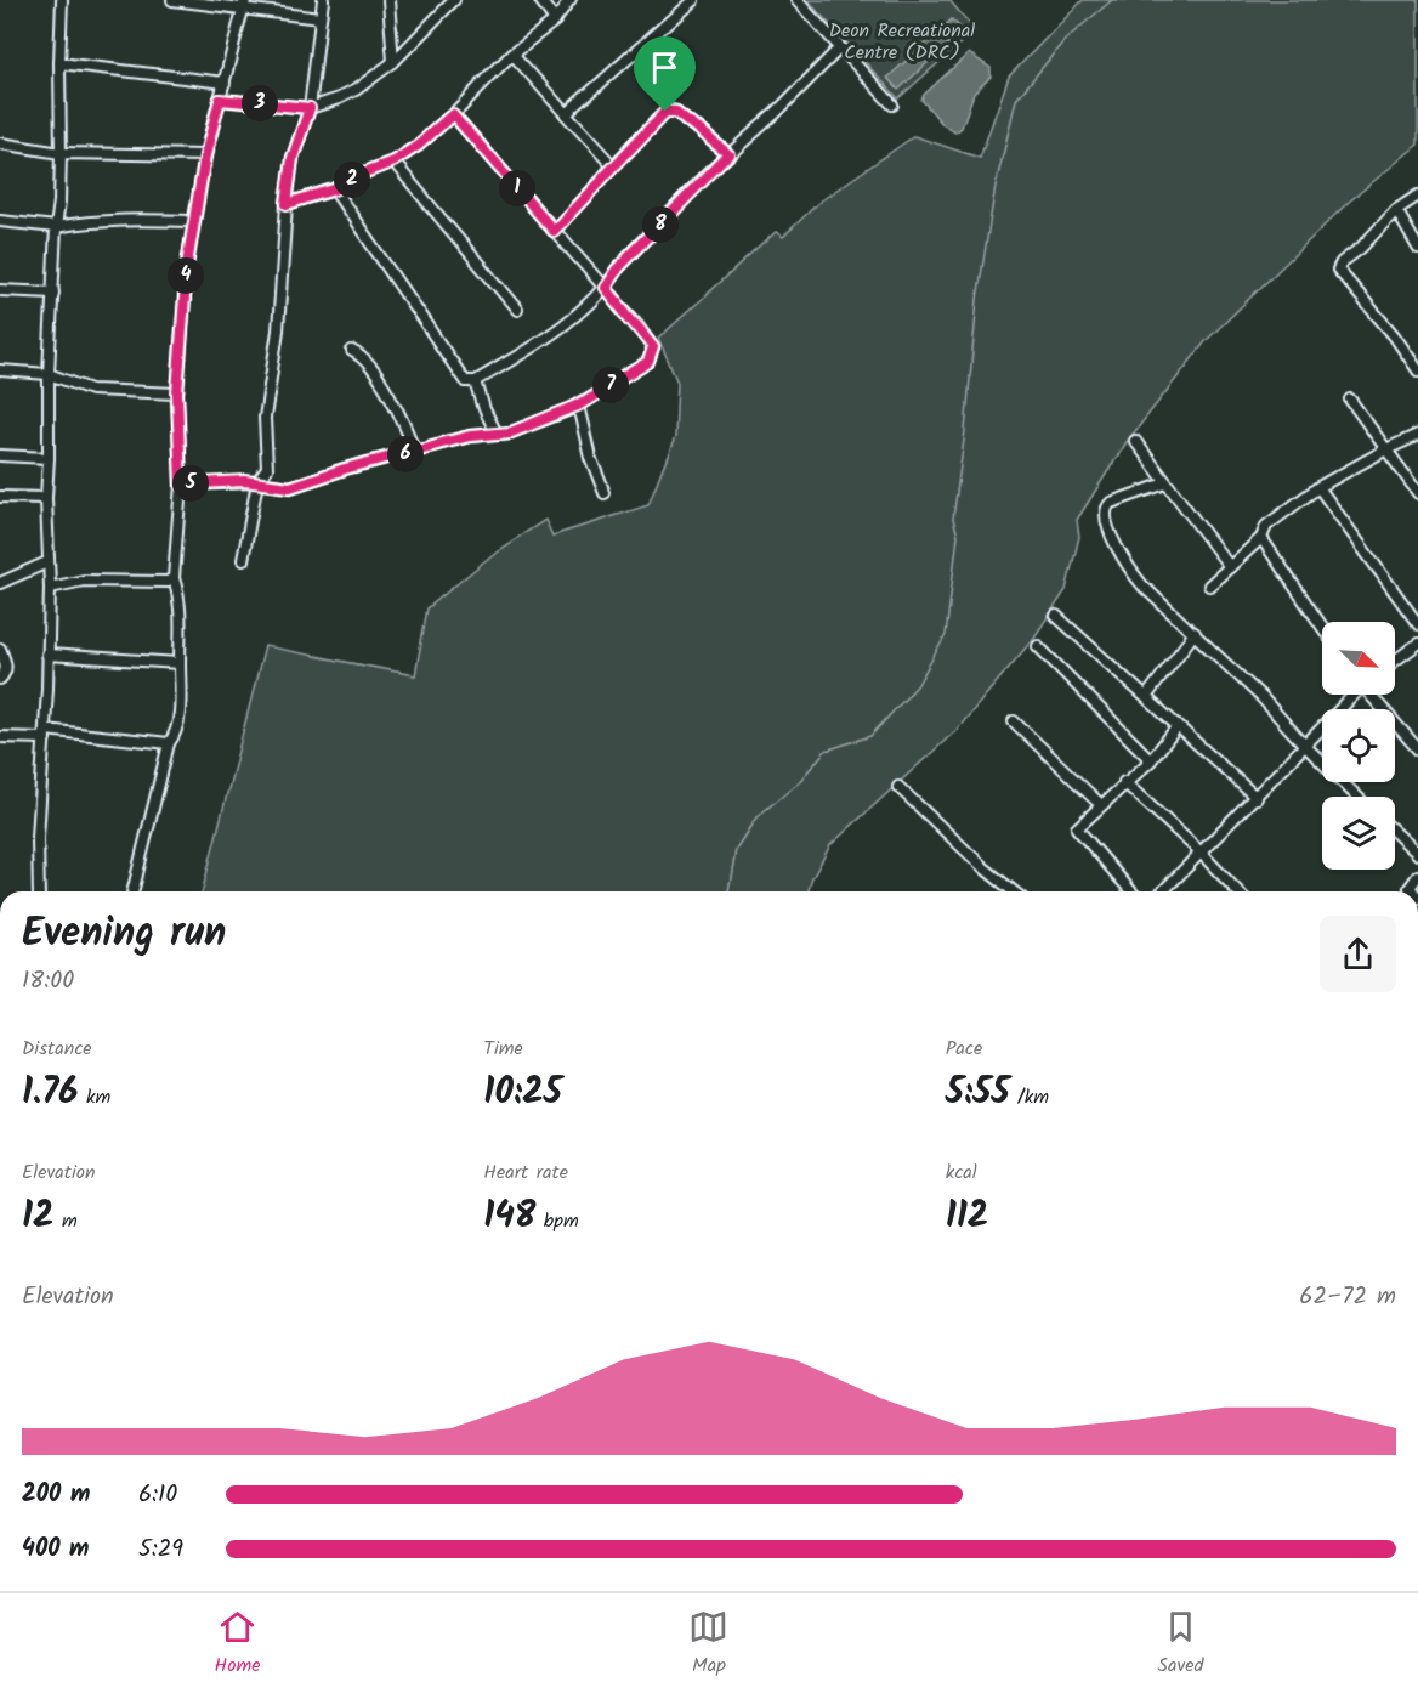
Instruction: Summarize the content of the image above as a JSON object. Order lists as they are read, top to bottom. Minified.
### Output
{"parks":["Deon Recreational Centre (DRC)"],"north":"bottom right","page":{"pins":["3","2","1","8","4","7","6","5"],"heading":["Evening run","18:00"],"stats":[["Distance","1.76 km"],["Time","10:25"],["Pace","5:55 /km"],["Elevation","12 m"],["Heart rate","148 bpm"],["kcal","112"]],"chart":["Elevation","62–72 m"],"list":[{"name":"200 m","note":"6:10"},{"name":"400 m","note":"5:29"}],"tabs":["Home","Map","Saved"]}}
